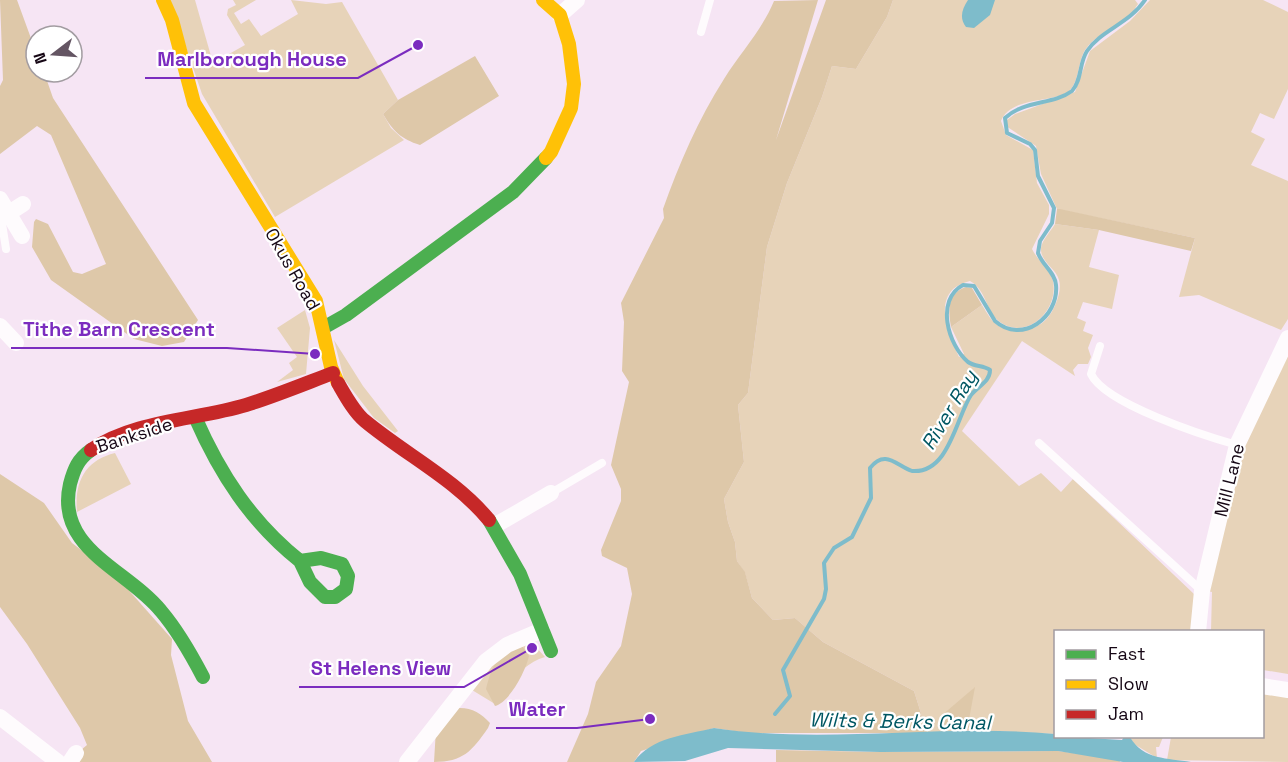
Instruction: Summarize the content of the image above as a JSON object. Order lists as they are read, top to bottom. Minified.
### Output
{"streets":{"street":["Okus Road","Bankside","Mill Lane"]},"crossings":[["Okus Road","Bankside"]],"water":["River Ray","Wilts & Berks Canal"],"places":["Marlborough House","Tithe Barn Crescent","St Helens View","Water"],"legend":["Fast","Slow","Jam"],"north":"left"}
